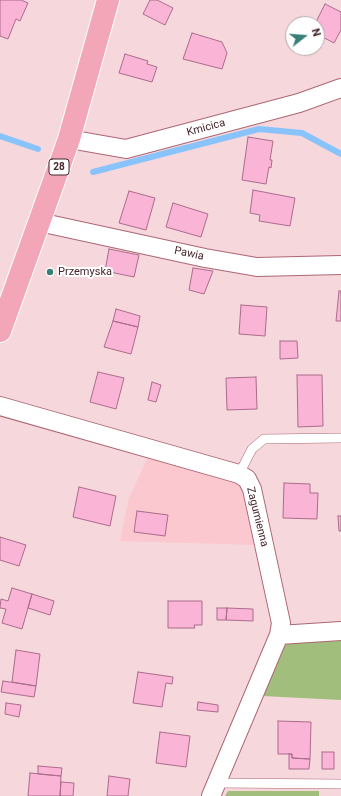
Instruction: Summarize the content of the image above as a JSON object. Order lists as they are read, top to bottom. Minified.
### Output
{"streets":{"main road":["28"],"street":["Kmicica","Pawia","Zagumienna"]},"crossings":[["Kmicica","28"],["28","Pawia"]],"places":["Przemyska"],"north":"right"}
